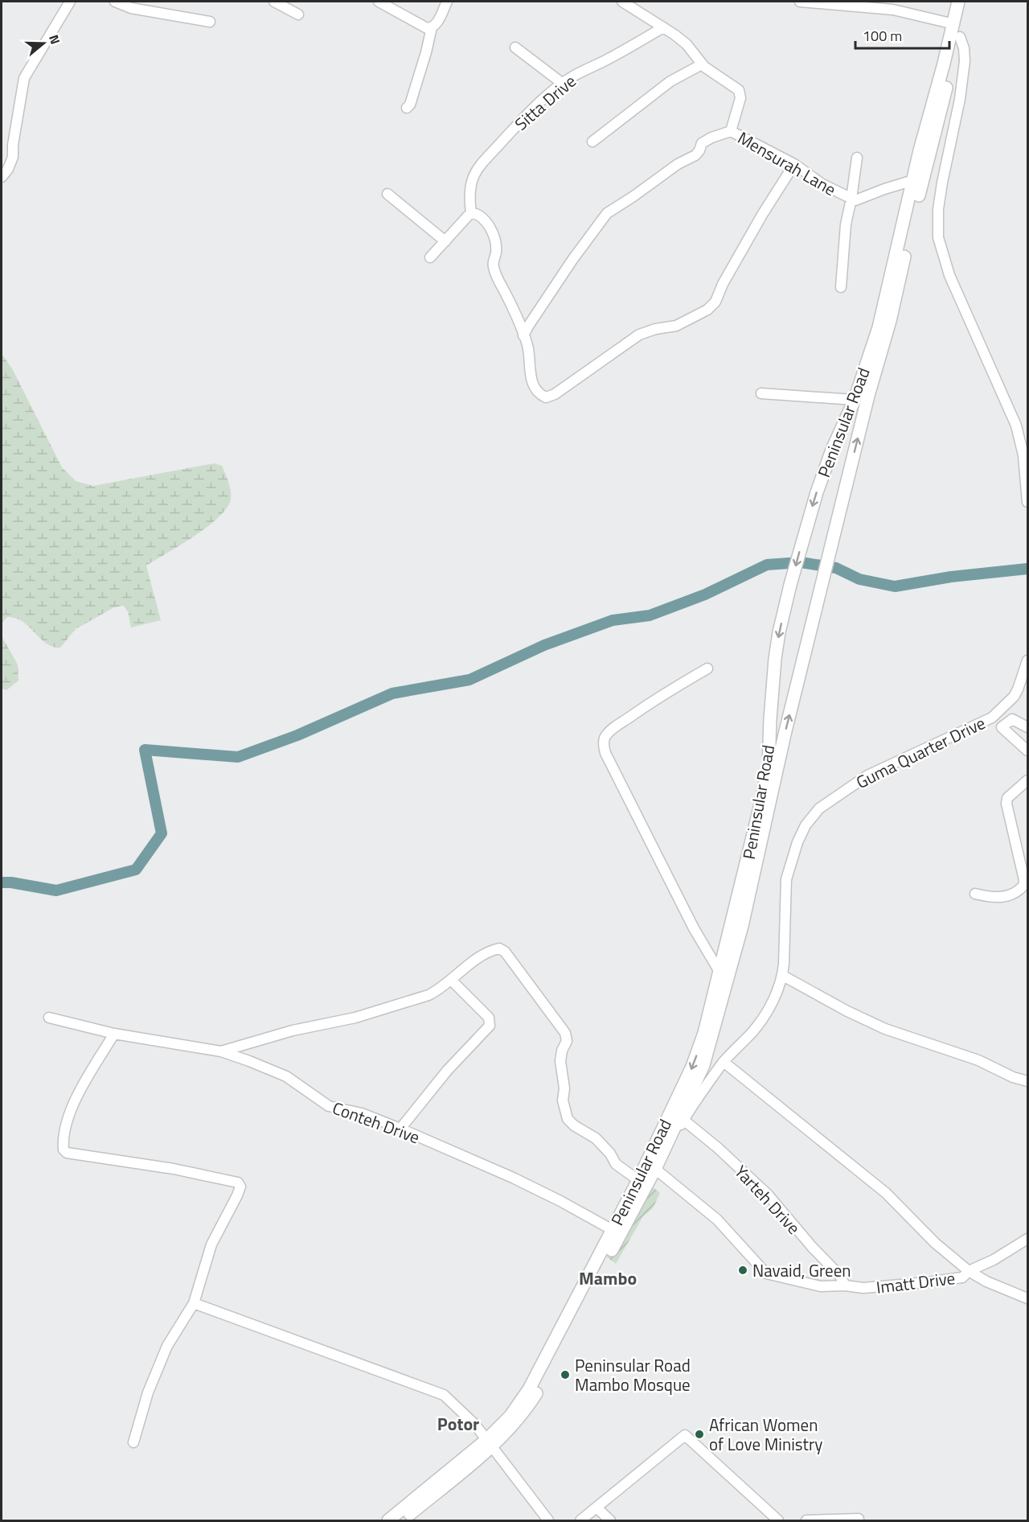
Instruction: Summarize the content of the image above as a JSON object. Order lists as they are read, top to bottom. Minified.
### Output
{"streets":{"main road":["Peninsular Road"],"street":["Sitta Drive","Mensurah Lane","Guma Quarter Drive","Conteh Drive","Yarteh Drive","Imatt Drive"]},"crossings":[["Sitta Drive","Mensurah Lane"],["Mensurah Lane","Peninsular Road"],["Peninsular Road","Guma Quarter Drive"],["Peninsular Road","Conteh Drive"],["Peninsular Road","Imatt Drive"],["Guma Quarter Drive","Yarteh Drive"],["Yarteh Drive","Imatt Drive"]],"districts":["Mambo","Potor"],"places":["Navaid, Green","Peninsular Road Mambo Mosque","African Women of Love Ministry"],"scale_bar":"100 m","north":"right"}
